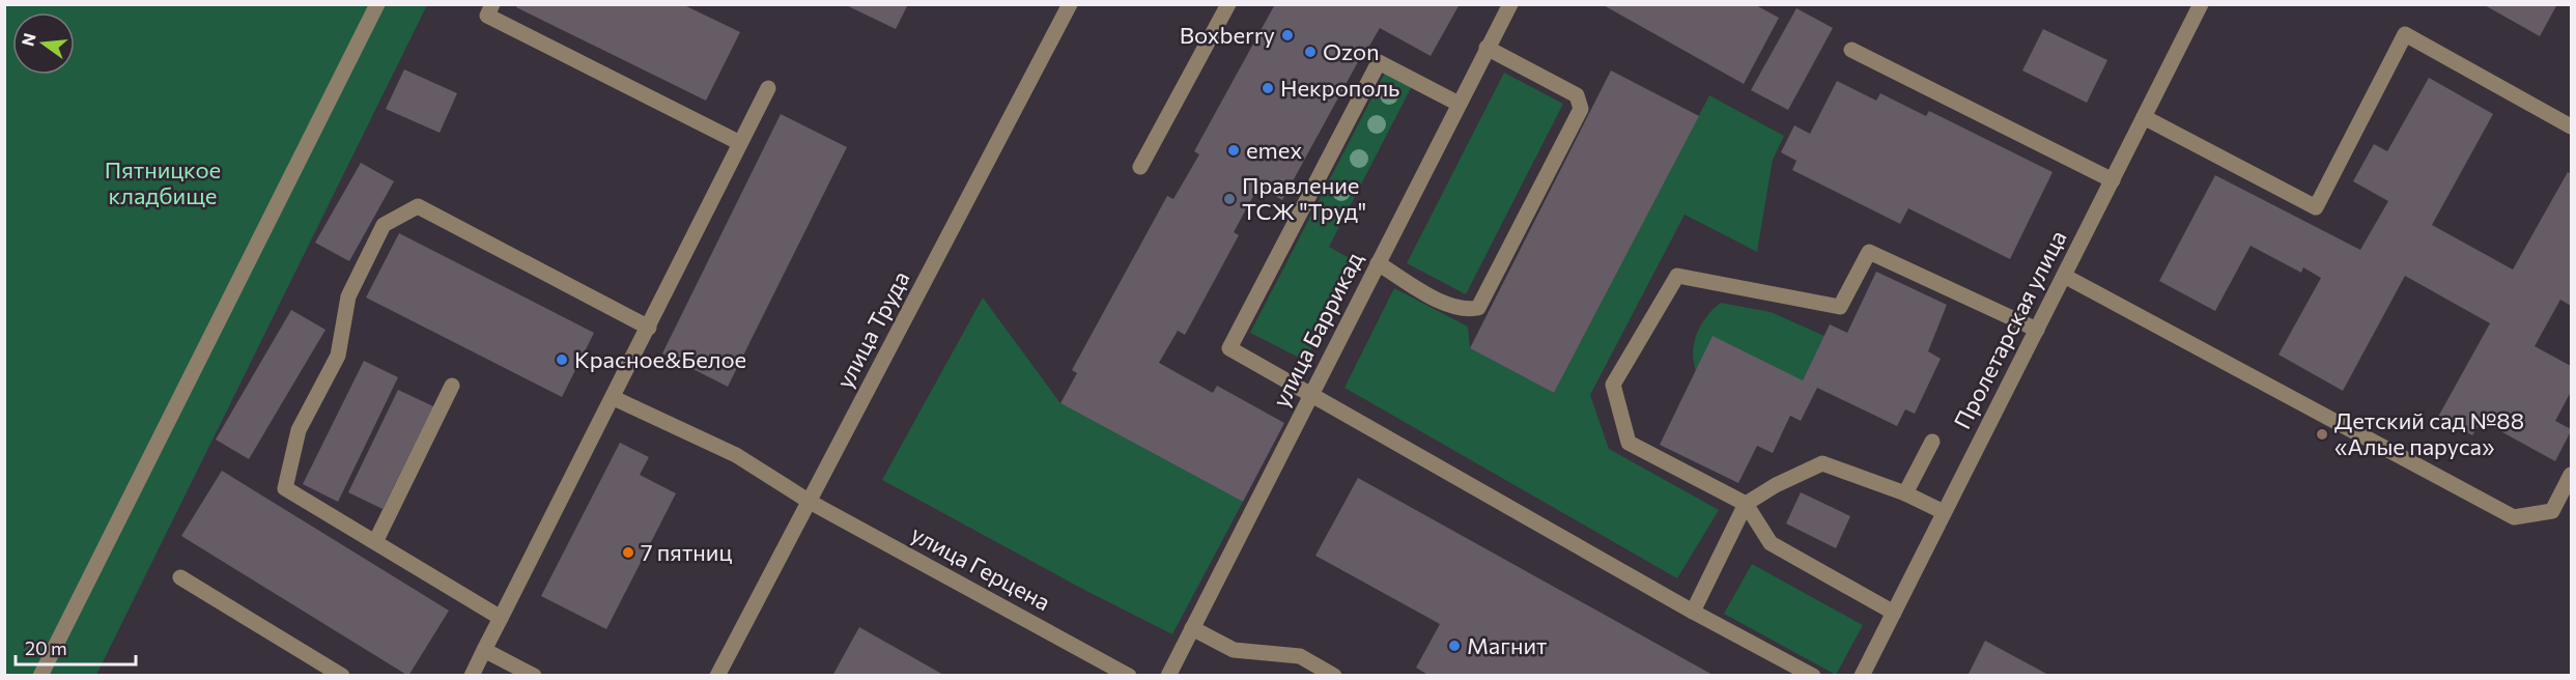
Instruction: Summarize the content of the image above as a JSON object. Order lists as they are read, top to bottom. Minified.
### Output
{"streets":{"street":["улица Труда","улица Баррикад","Пролетарская улица","улица Герцена"]},"crossings":[["улица Труда","улица Герцена"]],"parks":["Пятницкое кладбище"],"places":["Boxberry","Ozon","Некрополь","emex","Правление ТСЖ \"Труд\"","Красное&Белое","Детский сад №88 «Алые паруса»","7 пятниц","Магнит"],"scale_bar":"20 m","north":"left"}
